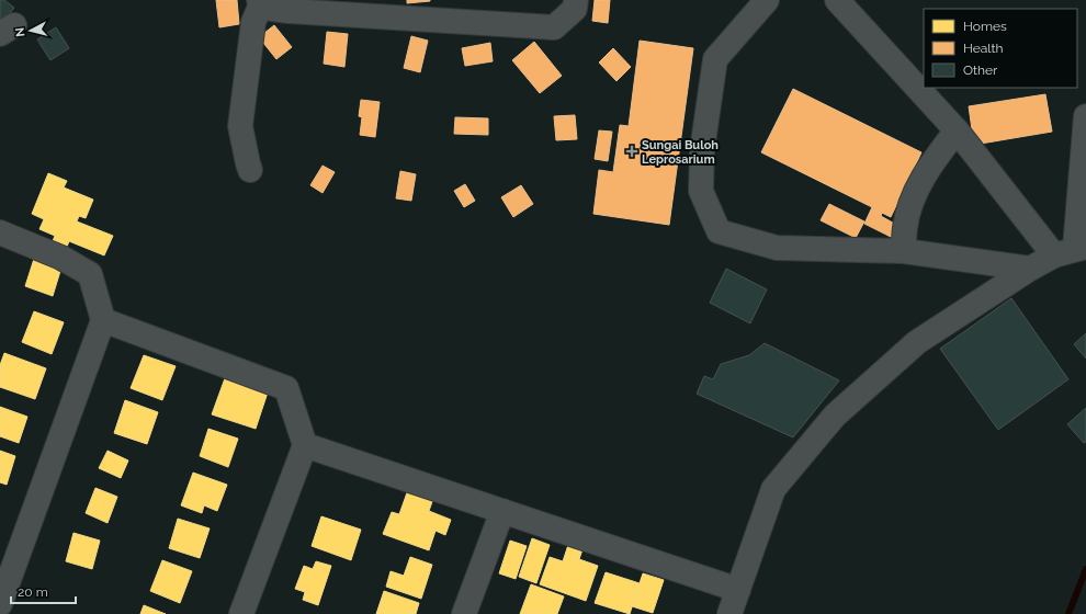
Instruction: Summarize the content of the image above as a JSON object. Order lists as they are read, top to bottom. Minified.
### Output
{"places":{"health":["Sungai Buloh Leprosarium"]},"legend":["Homes","Health","Other"],"scale_bar":"20 m","north":"left"}
